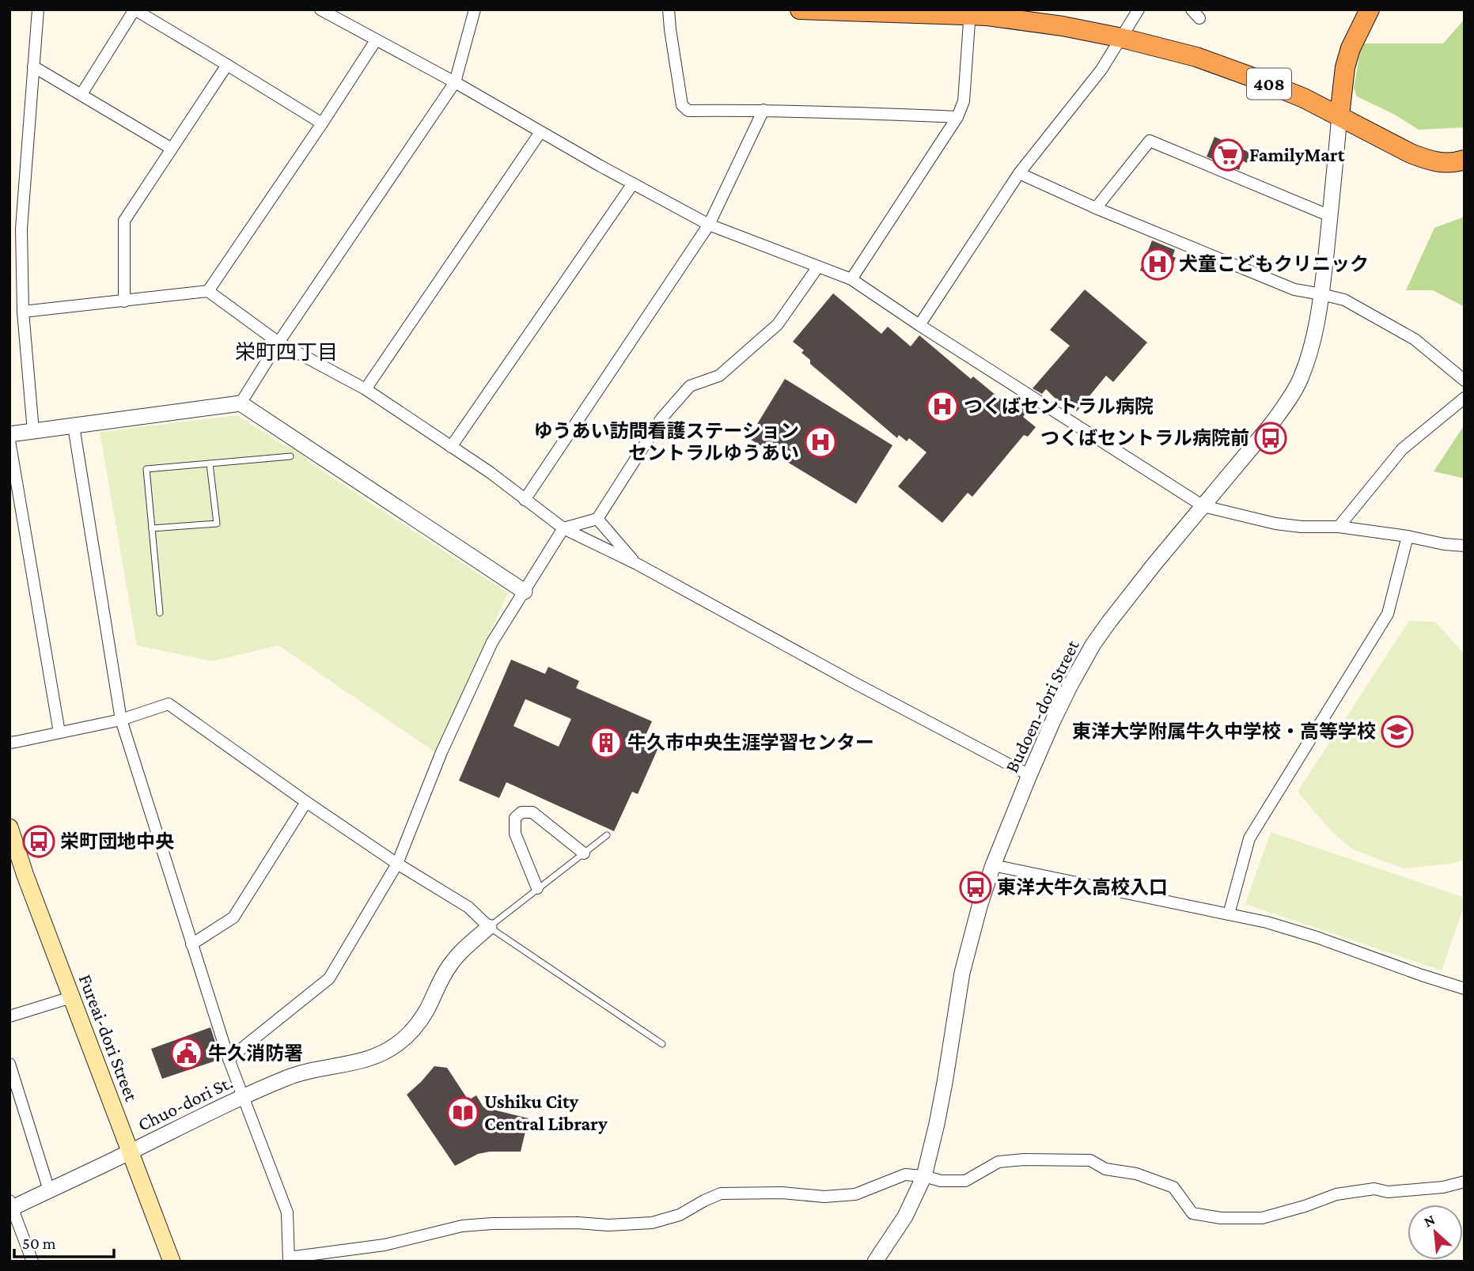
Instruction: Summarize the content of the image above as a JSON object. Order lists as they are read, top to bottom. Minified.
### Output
{"streets":{"highway":["408"],"main road":["Fureai-dori Street"],"street":["Budoen-dori Street","Chuo-dori St."]},"crossings":[["408","Budoen-dori Street"],["Fureai-dori Street","Chuo-dori St."]],"districts":["栄町四丁目"],"places":{"supermarket":["FamilyMart"],"hospital":["犬童こどもクリニック","つくばセントラル病院","ゆうあい訪問看護ステーション セントラルゆうあい"],"bus stop":["つくばセントラル病院前","栄町団地中央","東洋大牛久高校入口"],"school or university":["東洋大学附属牛久中学校・高等学校"],"building":["牛久市中央生涯学習センター"],"public building":["牛久消防署"],"library":["Ushiku City Central Library"]},"scale_bar":"50 m","north":"top left"}
